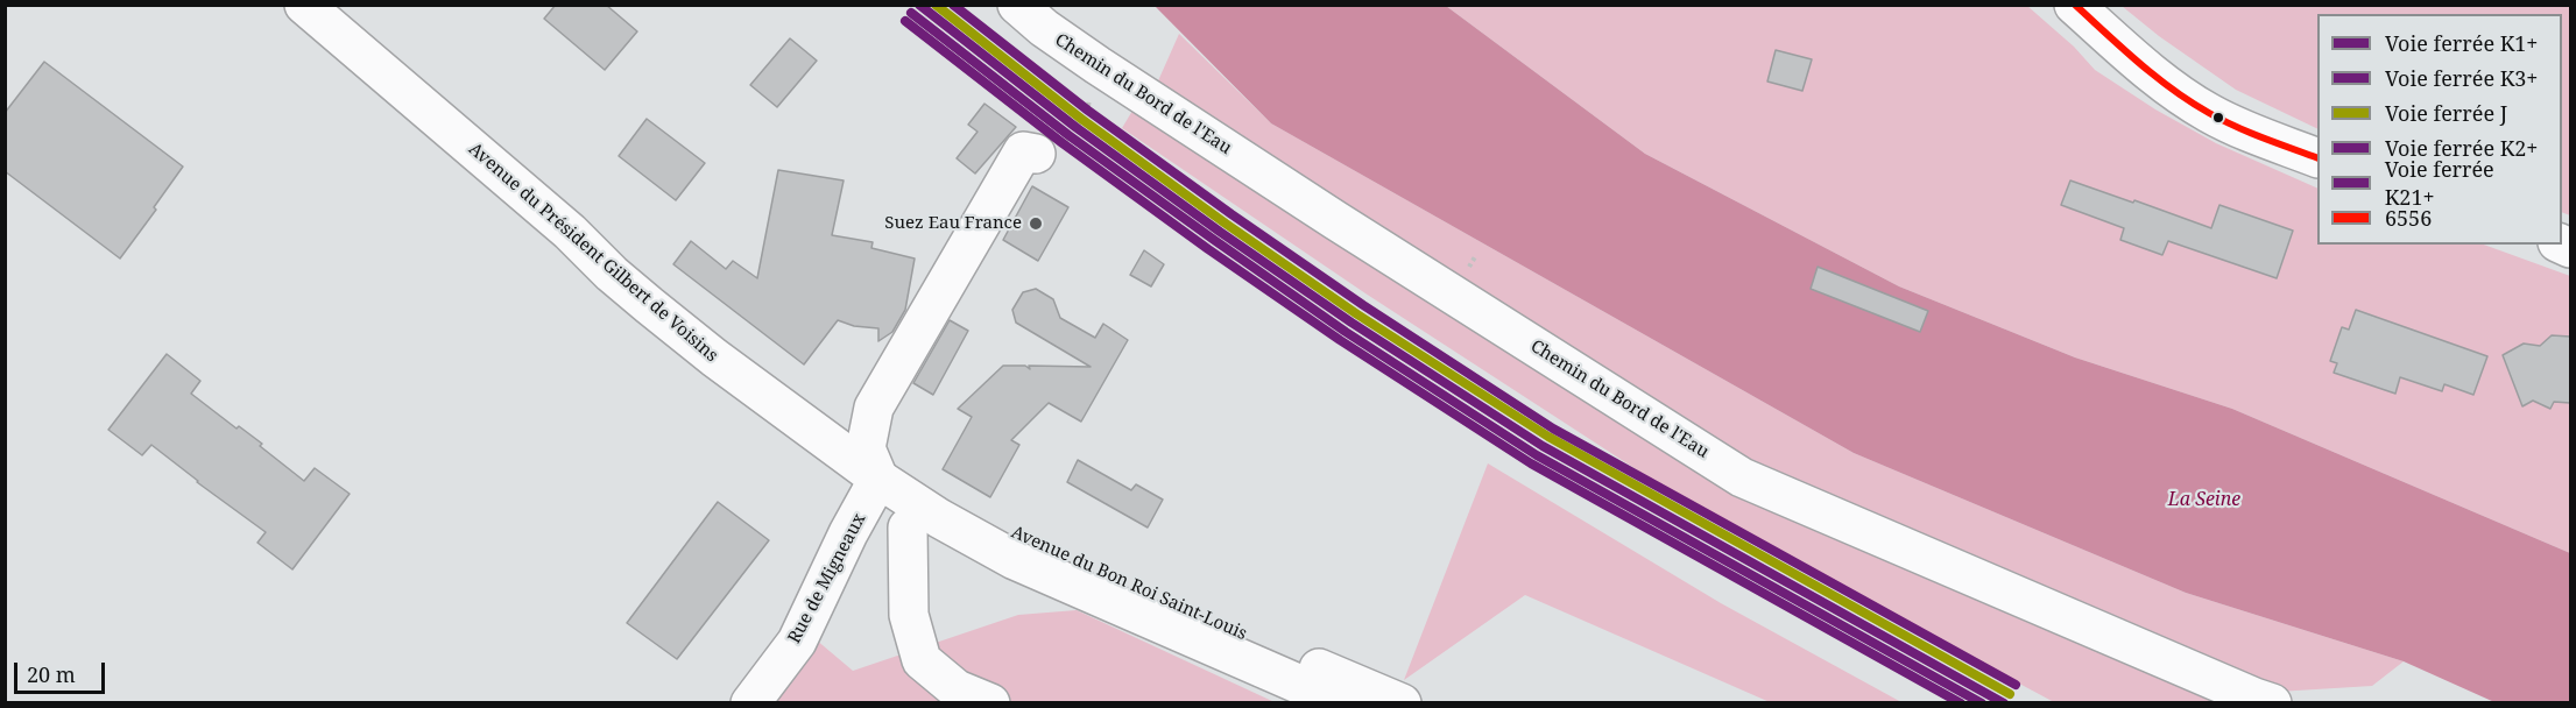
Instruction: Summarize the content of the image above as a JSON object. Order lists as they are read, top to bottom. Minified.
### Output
{"streets":{"street":["Chemin du Bord de l'Eau","Avenue du Président Gilbert de Voisins","Rue de Migneaux","Avenue du Bon Roi Saint-Louis"]},"crossings":[["Avenue du Président Gilbert de Voisins","Rue de Migneaux"],["Avenue du Président Gilbert de Voisins","Avenue du Bon Roi Saint-Louis"],["Rue de Migneaux","Avenue du Bon Roi Saint-Louis"]],"water":["La Seine"],"places":["Suez Eau France"],"lines":["rail line K1+","rail line J","rail line K21+","transit line 6556","rail line K3+","rail line K2+"],"legend":["Voie ferrée K1+","Voie ferrée K3+","Voie ferrée J","Voie ferrée K2+","Voie ferrée K21+","6556"],"scale_bar":"20 m"}
